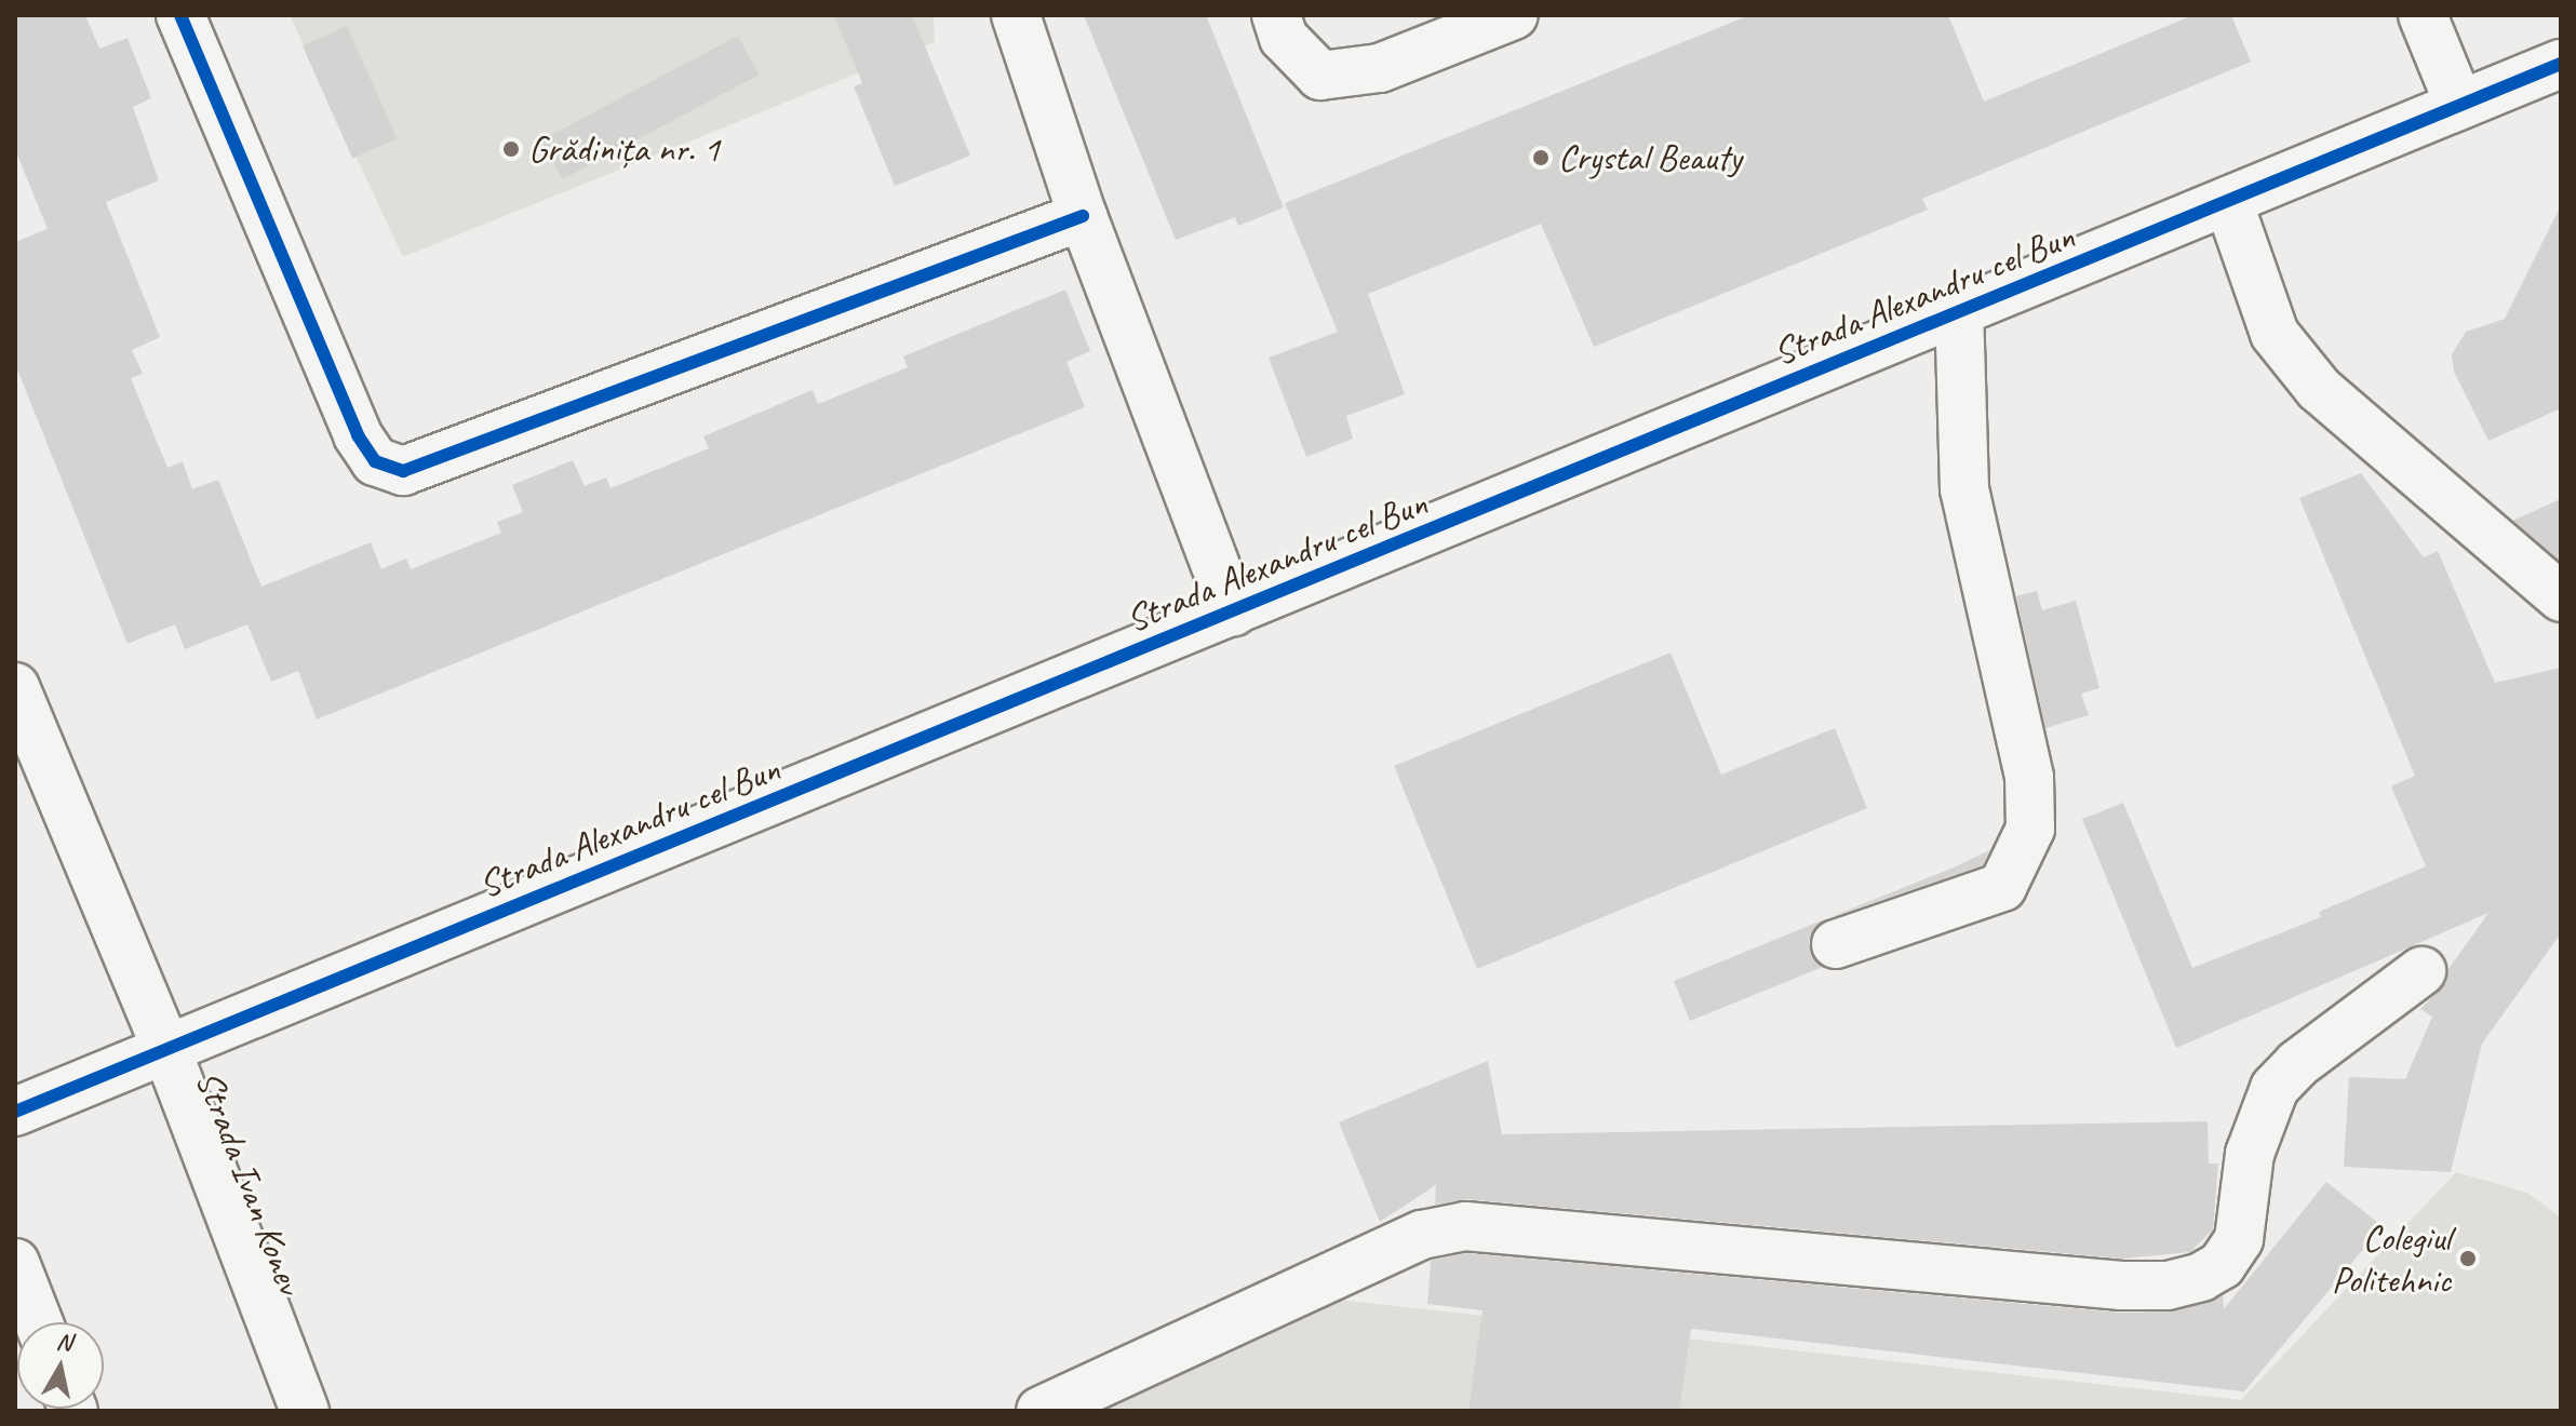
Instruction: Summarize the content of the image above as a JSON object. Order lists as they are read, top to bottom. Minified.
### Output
{"streets":{"street":["Strada Alexandru cel Bun","Strada Ivan Konev"]},"crossings":[["Strada Alexandru cel Bun","Strada Ivan Konev"]],"places":["Grădinița nr. 1","Crystal Beauty","Colegiul Politehnic"],"north":"top"}
